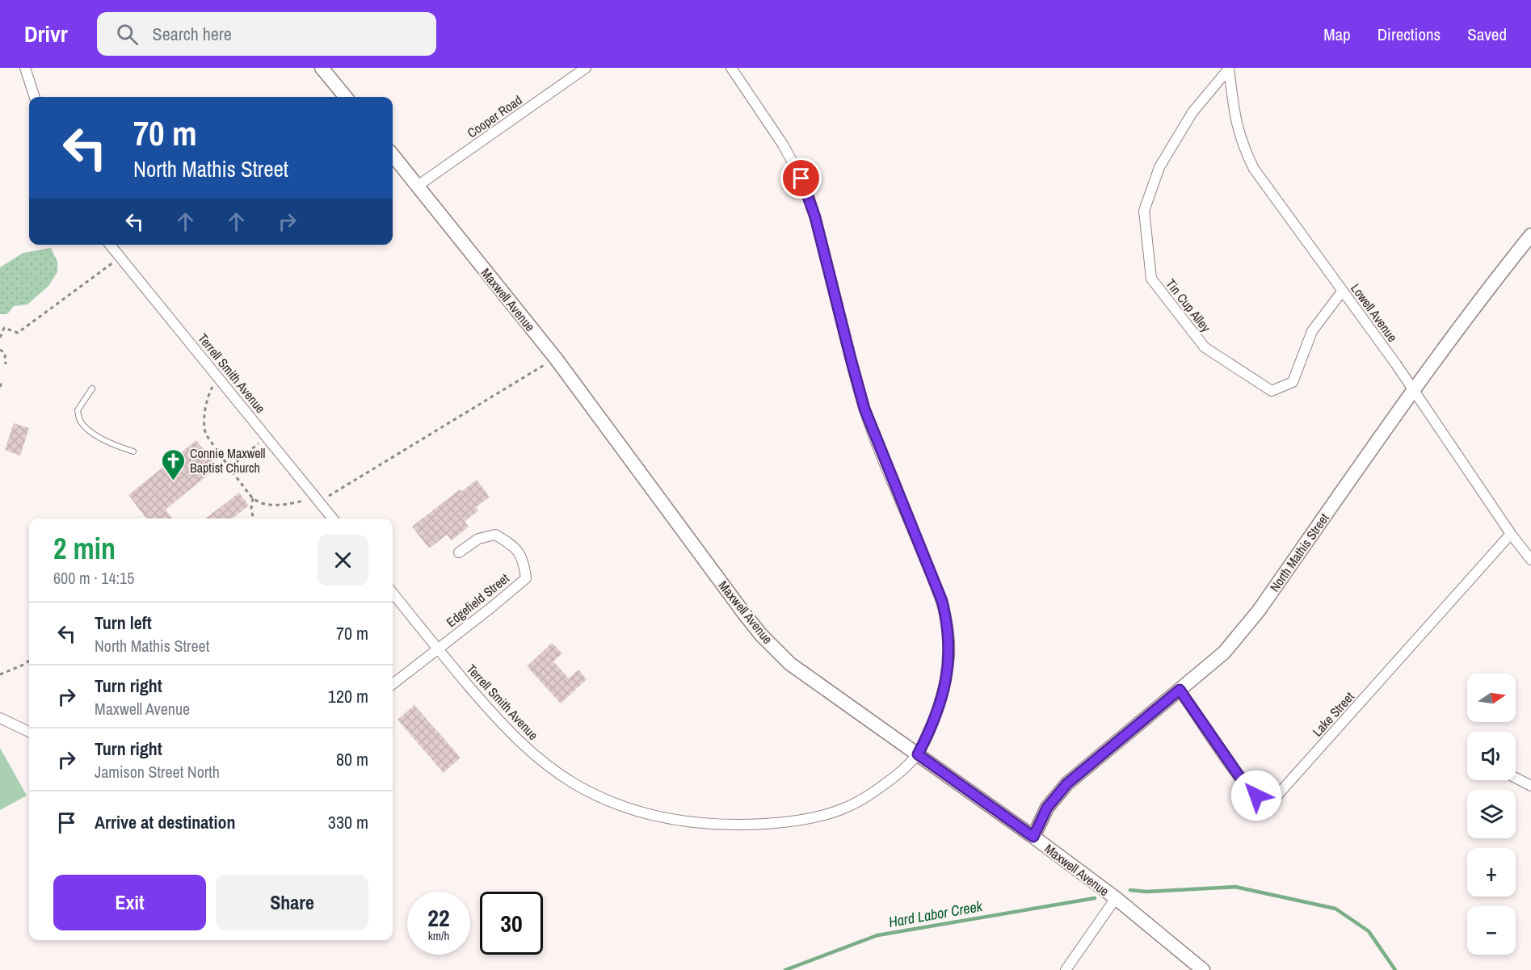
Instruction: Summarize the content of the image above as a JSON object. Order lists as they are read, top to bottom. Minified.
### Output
{"streets":{"main road":["Maxwell Avenue","North Mathis Street"],"street":["Cooper Road","Tin Cup Alley","Lowell Avenue","Terrell Smith Avenue","Edgefield Street","Lake Street"]},"crossings":[["Cooper Road","Maxwell Avenue"],["Maxwell Avenue","Terrell Smith Avenue"],["Maxwell Avenue","North Mathis Street"],["Tin Cup Alley","Lowell Avenue"],["Lowell Avenue","North Mathis Street"],["Lowell Avenue","Lake Street"],["Terrell Smith Avenue","Edgefield Street"],["North Mathis Street","Lake Street"]],"water":["Hard Labor Creek"],"places":{"church":["Connie Maxwell Baptist Church"]},"north":"right","page":{"header":"Drivr","search":"Search here","nav":["Map","Directions","Saved"],"turn":["70 m","North Mathis Street"],"heading":["2 min","600 m · 14:15"],"list":[{"name":"Turn left","note":"North Mathis Street","value":"70 m"},{"name":"Turn right","note":"Maxwell Avenue","value":"120 m"},{"name":"Turn right","note":"Jamison Street North","value":"80 m"},{"name":"Arrive at destination","value":"330 m"}],"map_buttons":["+","−"],"buttons":["Exit","Share"],"speed":"22 km/h","limit":"30"}}
